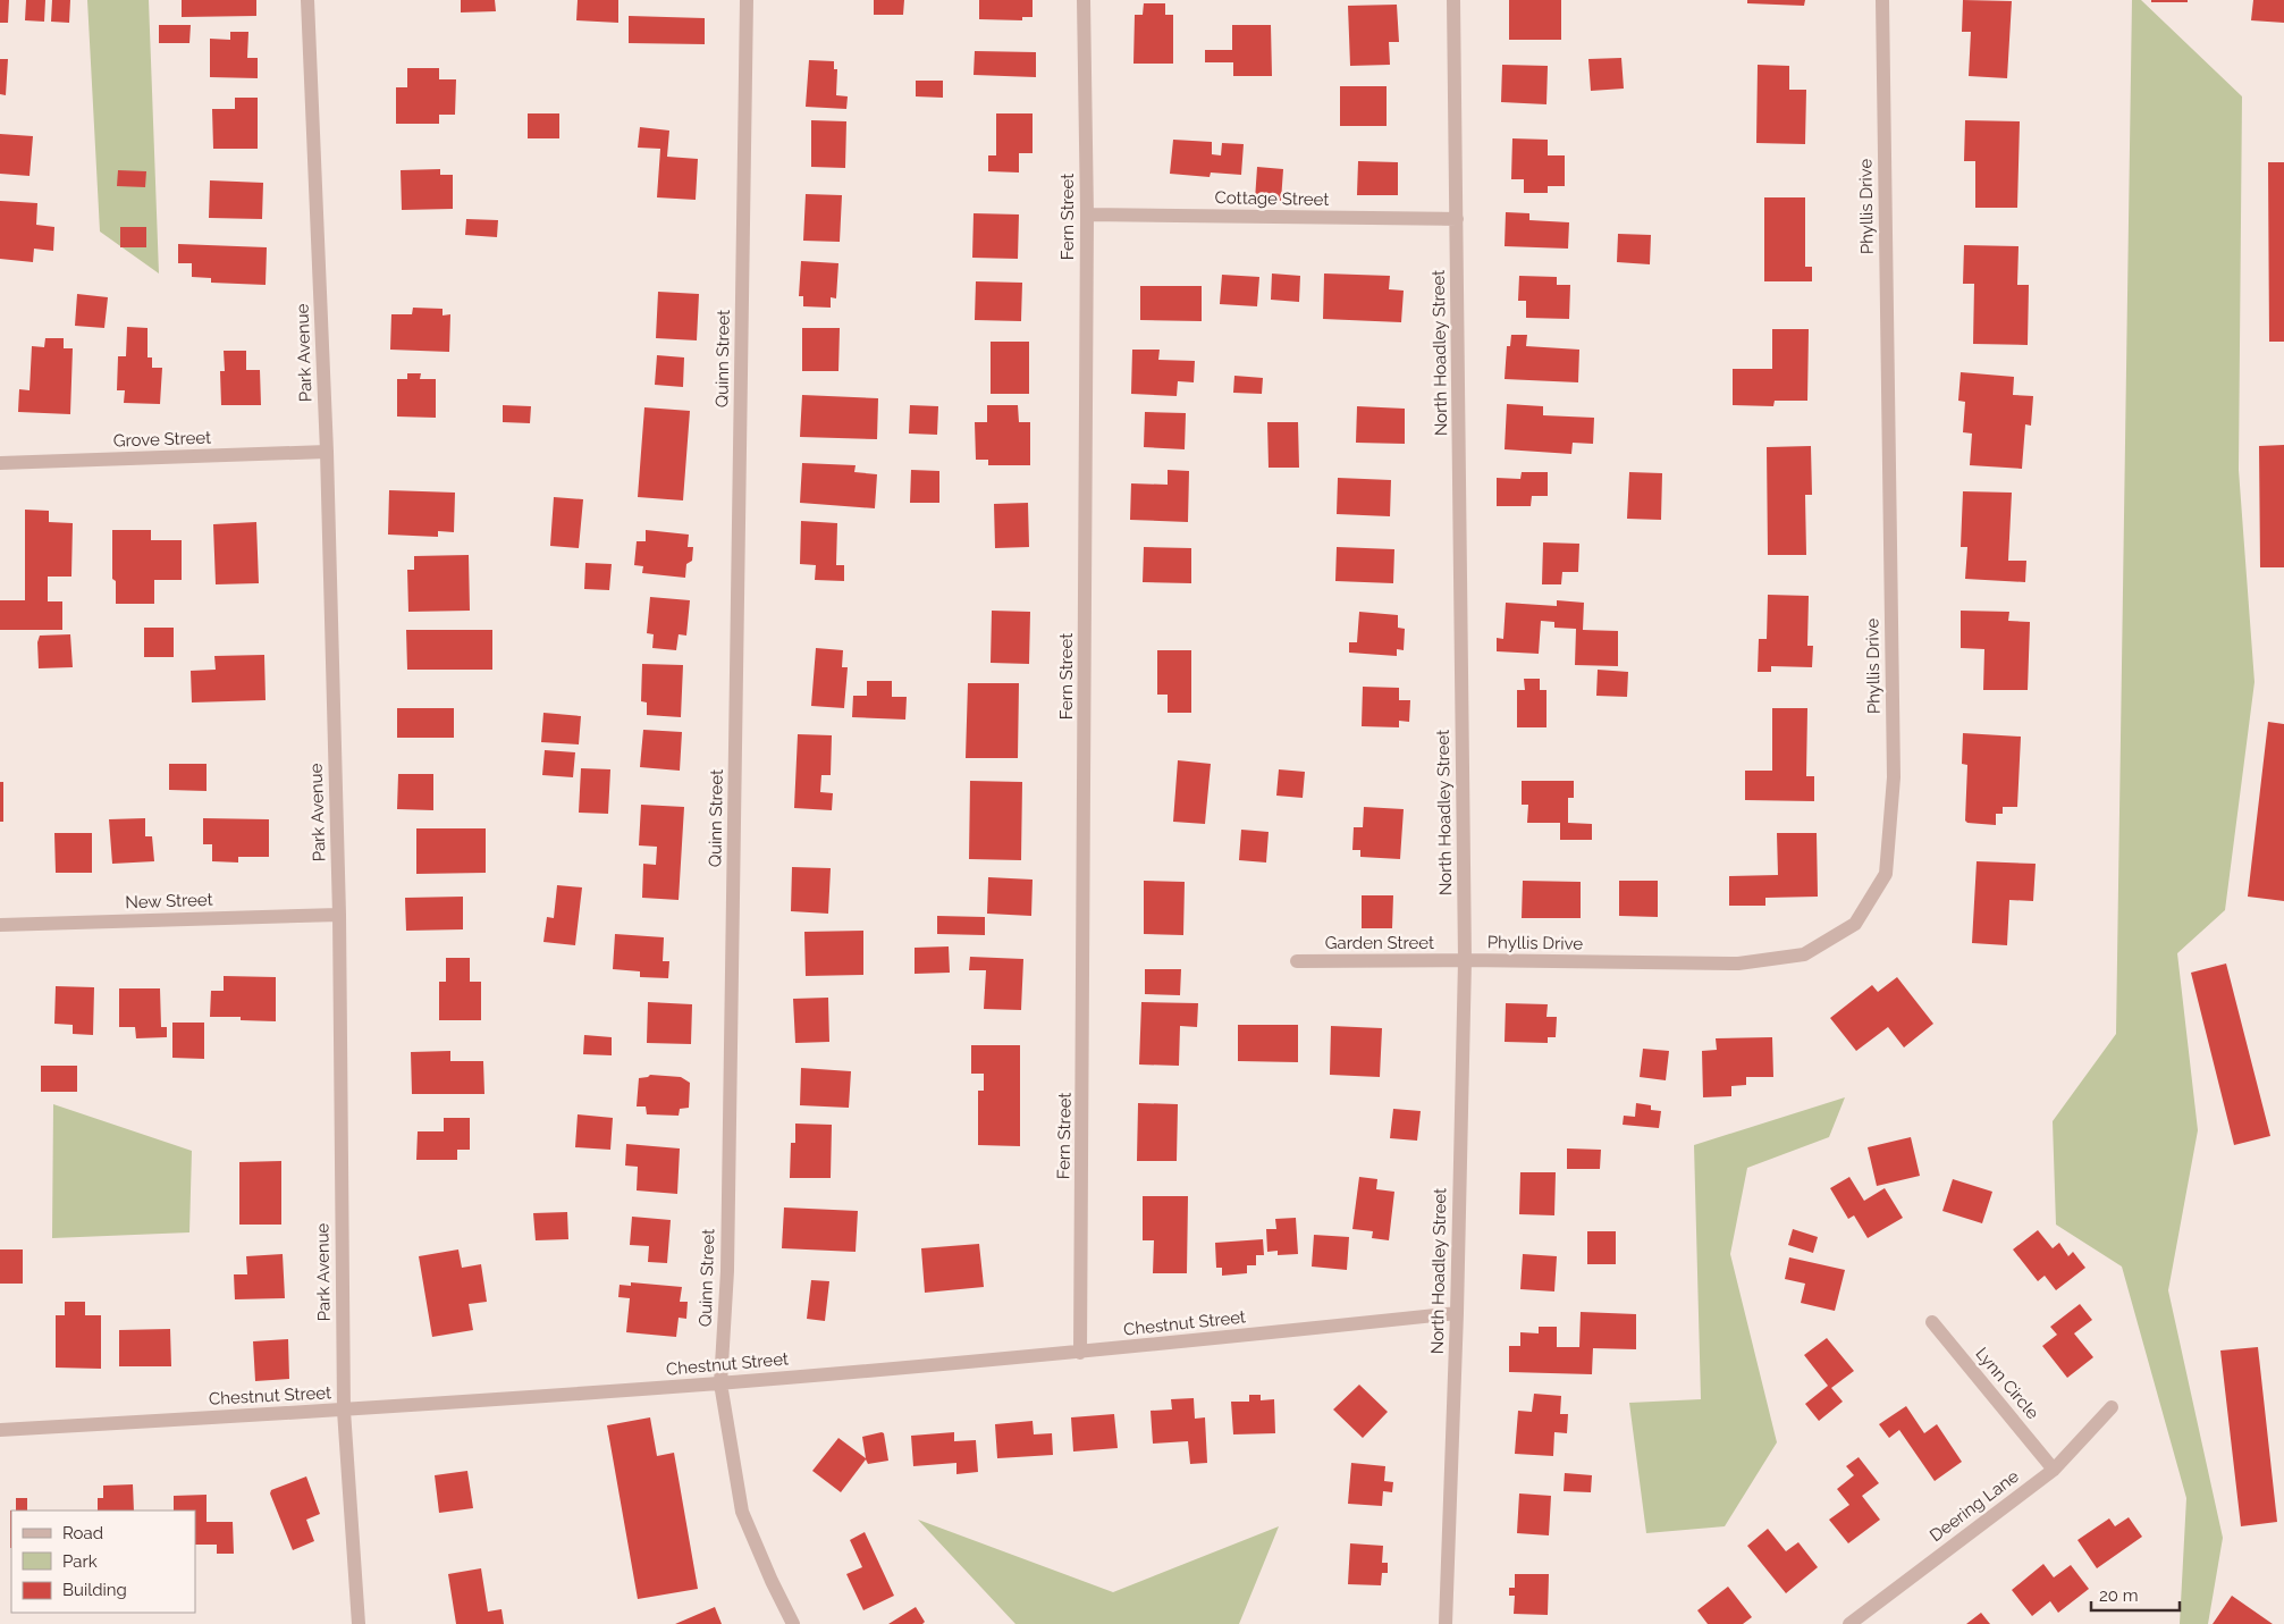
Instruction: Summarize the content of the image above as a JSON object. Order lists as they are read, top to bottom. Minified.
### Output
{"streets":{"street":["Cottage Street","Phyllis Drive","Fern Street","Park Avenue","North Hoadley Street","Quinn Street","Grove Street","New Street","Garden Street","Chestnut Street","Lynn Circle","Deering Lane"]},"crossings":[["Cottage Street","Fern Street"],["Cottage Street","North Hoadley Street"],["Phyllis Drive","North Hoadley Street"],["Phyllis Drive","Garden Street"],["Fern Street","Chestnut Street"],["Park Avenue","Grove Street"],["Park Avenue","New Street"],["Park Avenue","Chestnut Street"],["North Hoadley Street","Garden Street"],["North Hoadley Street","Chestnut Street"],["Quinn Street","Chestnut Street"],["Lynn Circle","Deering Lane"]],"legend":["Road","Park","Building"],"scale_bar":"20 m"}
